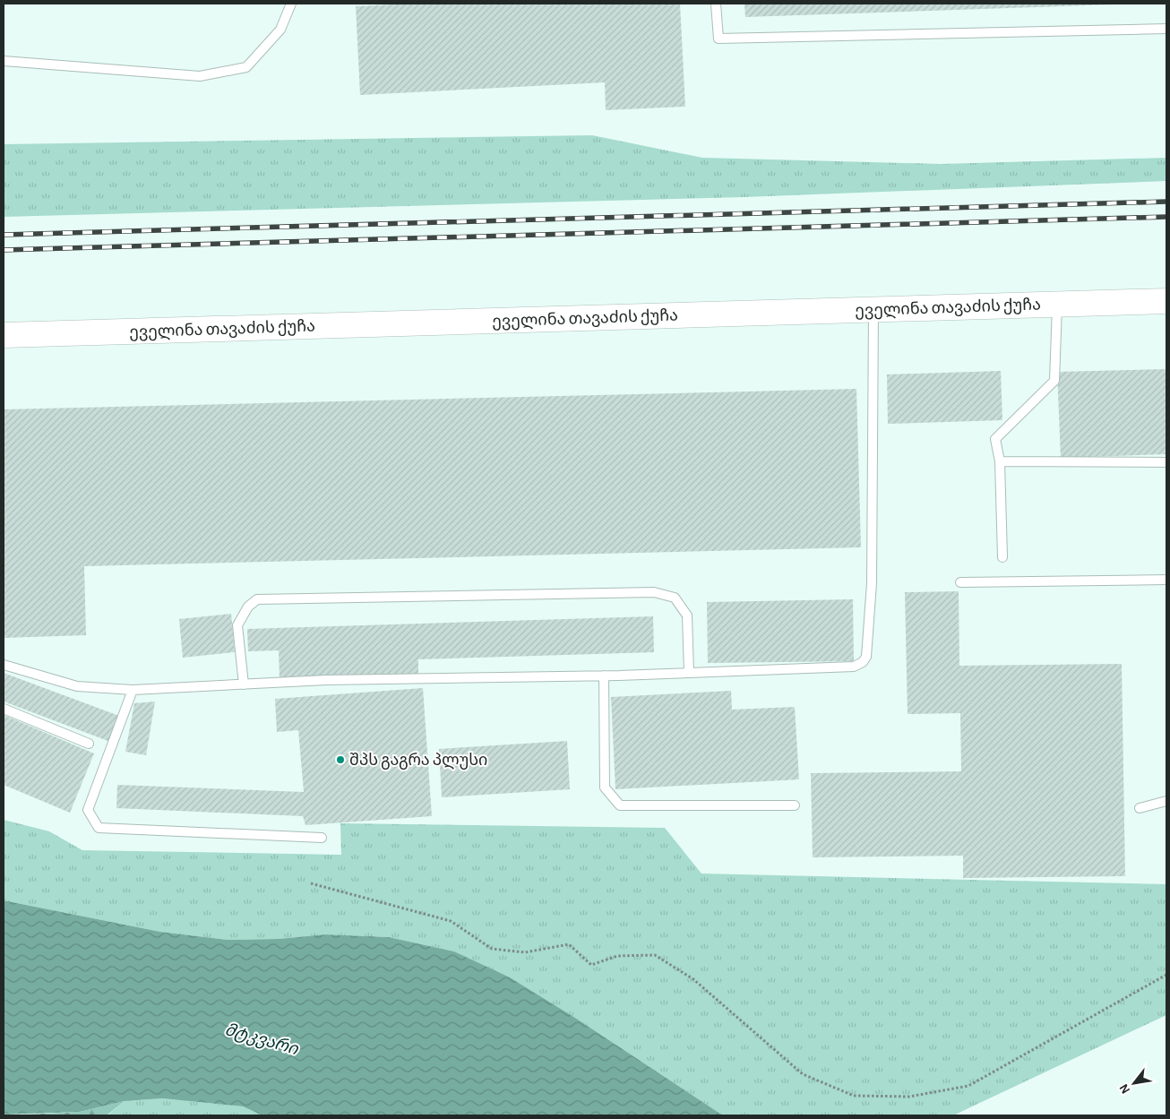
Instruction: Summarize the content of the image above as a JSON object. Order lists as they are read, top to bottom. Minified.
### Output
{"streets":{"main road":["ეველინა თავაძის ქუჩა"]},"water":["მტკვარი"],"places":["შპს გაგრა პლუსი"],"north":"bottom left"}
